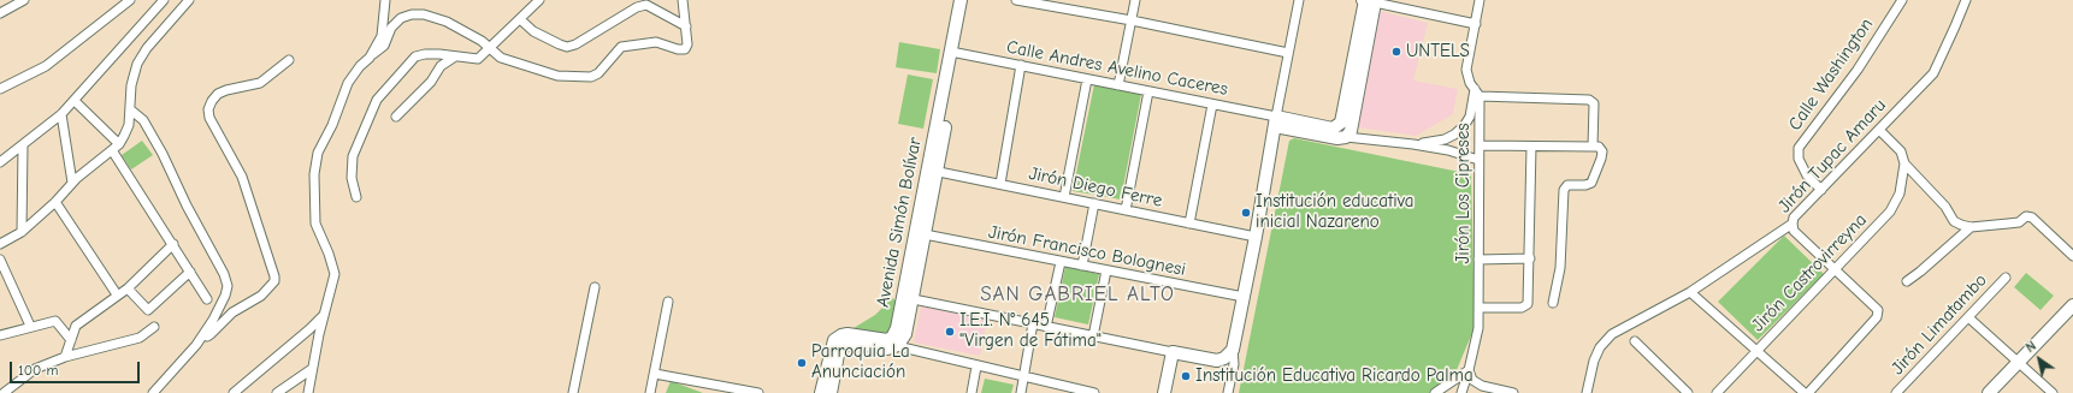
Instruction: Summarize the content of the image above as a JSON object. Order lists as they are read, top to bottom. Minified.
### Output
{"streets":{"street":["Calle Andres Avelino Caceres","Calle Washington","Jirón Tupac Amaru","Jirón Diego Ferre","Jirón Los Cipreses","Avenida Simón Bolívar","Jirón Francisco Bolognesi","Jirón Castrovirreyna","Jirón Limatambo"]},"crossings":[["Calle Andres Avelino Caceres","Avenida Simón Bolívar"],["Calle Washington","Jirón Tupac Amaru"],["Jirón Diego Ferre","Avenida Simón Bolívar"],["Avenida Simón Bolívar","Jirón Francisco Bolognesi"]],"districts":["SAN GABRIEL ALTO"],"places":["UNTELS","Institución educativa inicial Nazareno","I.E.I. N° 645 \"Virgen de Fátima\"","Parroquia La Anunciación","Institución Educativa Ricardo Palma"],"scale_bar":"100 m","north":"top left"}
